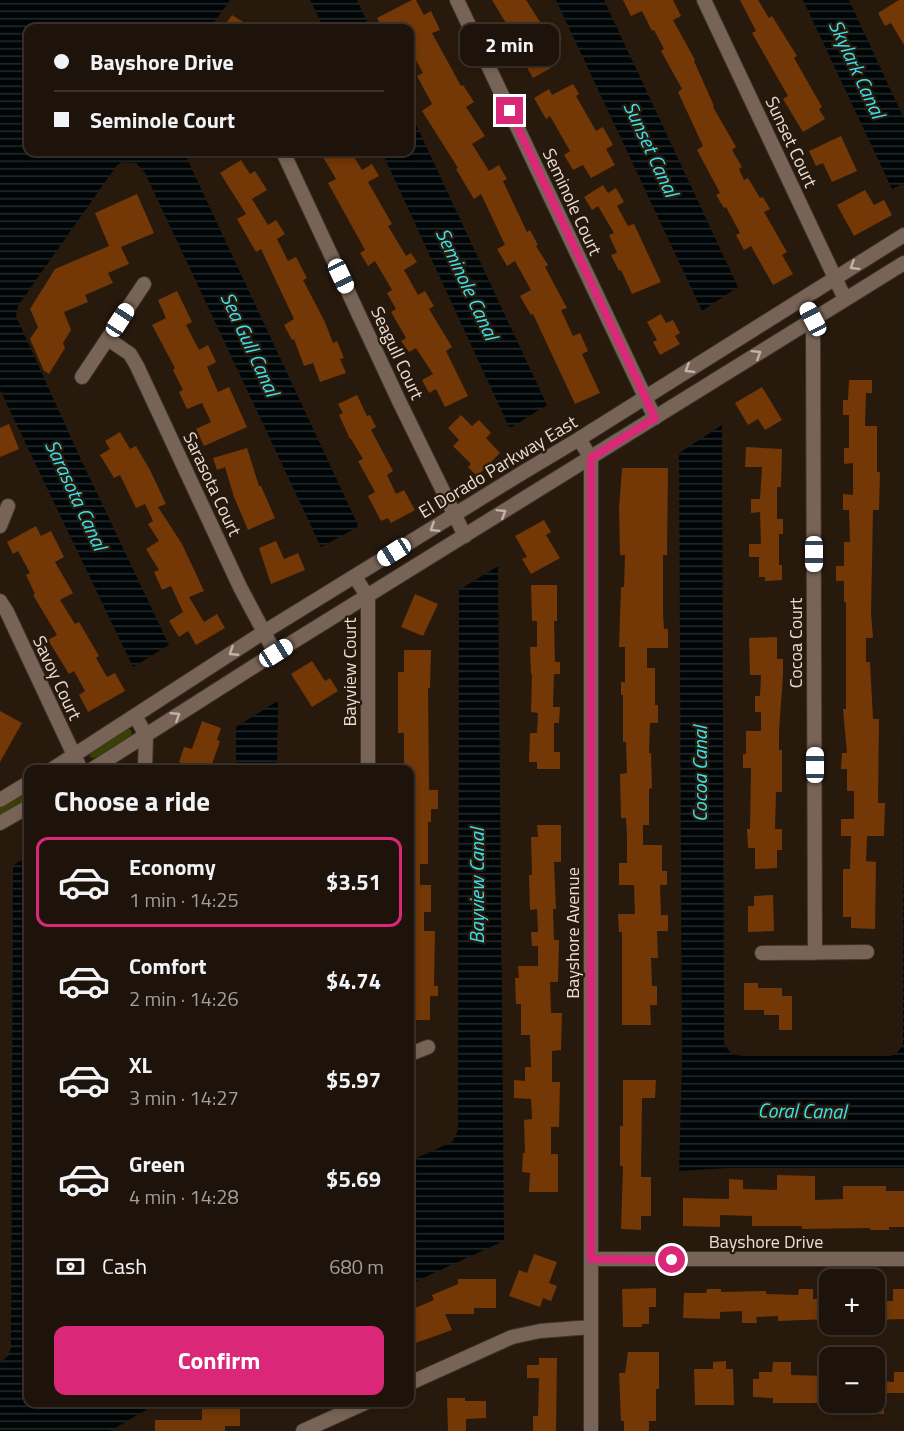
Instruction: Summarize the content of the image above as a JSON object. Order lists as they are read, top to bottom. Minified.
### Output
{"streets":{"street":["Sunset Court","Seminole Court","Seagull Court","El Dorado Parkway East","Sarasota Court","Cocoa Court","Bayview Court","Savoy Court","Bayshore Avenue","Bayshore Drive"]},"crossings":[["Sunset Court","El Dorado Parkway East"],["Seminole Court","El Dorado Parkway East"],["Seagull Court","El Dorado Parkway East"],["El Dorado Parkway East","Sarasota Court"],["El Dorado Parkway East","Cocoa Court"],["El Dorado Parkway East","Bayview Court"],["El Dorado Parkway East","Savoy Court"],["Bayshore Avenue","Bayshore Drive"]],"water":["Skylark Canal","Sunset Canal","Seminole Canal","Sea Gull Canal","Sarasota Canal","Cocoa Canal","Bayview Canal","Coral Canal"],"page":{"bubble":"2 min","banner":["Bayshore Drive","Seminole Court"],"heading":"Choose a ride","list":[{"name":"Economy","note":"1 min · 14:25","value":"$3.51"},{"name":"Comfort","note":"2 min · 14:26","value":"$4.74"},{"name":"XL","note":"3 min · 14:27","value":"$5.97"},{"name":"Green","note":"4 min · 14:28","value":"$5.69"}],"pay":["Cash","680 m"],"map_buttons":["+","−"],"buttons":"Confirm"}}
